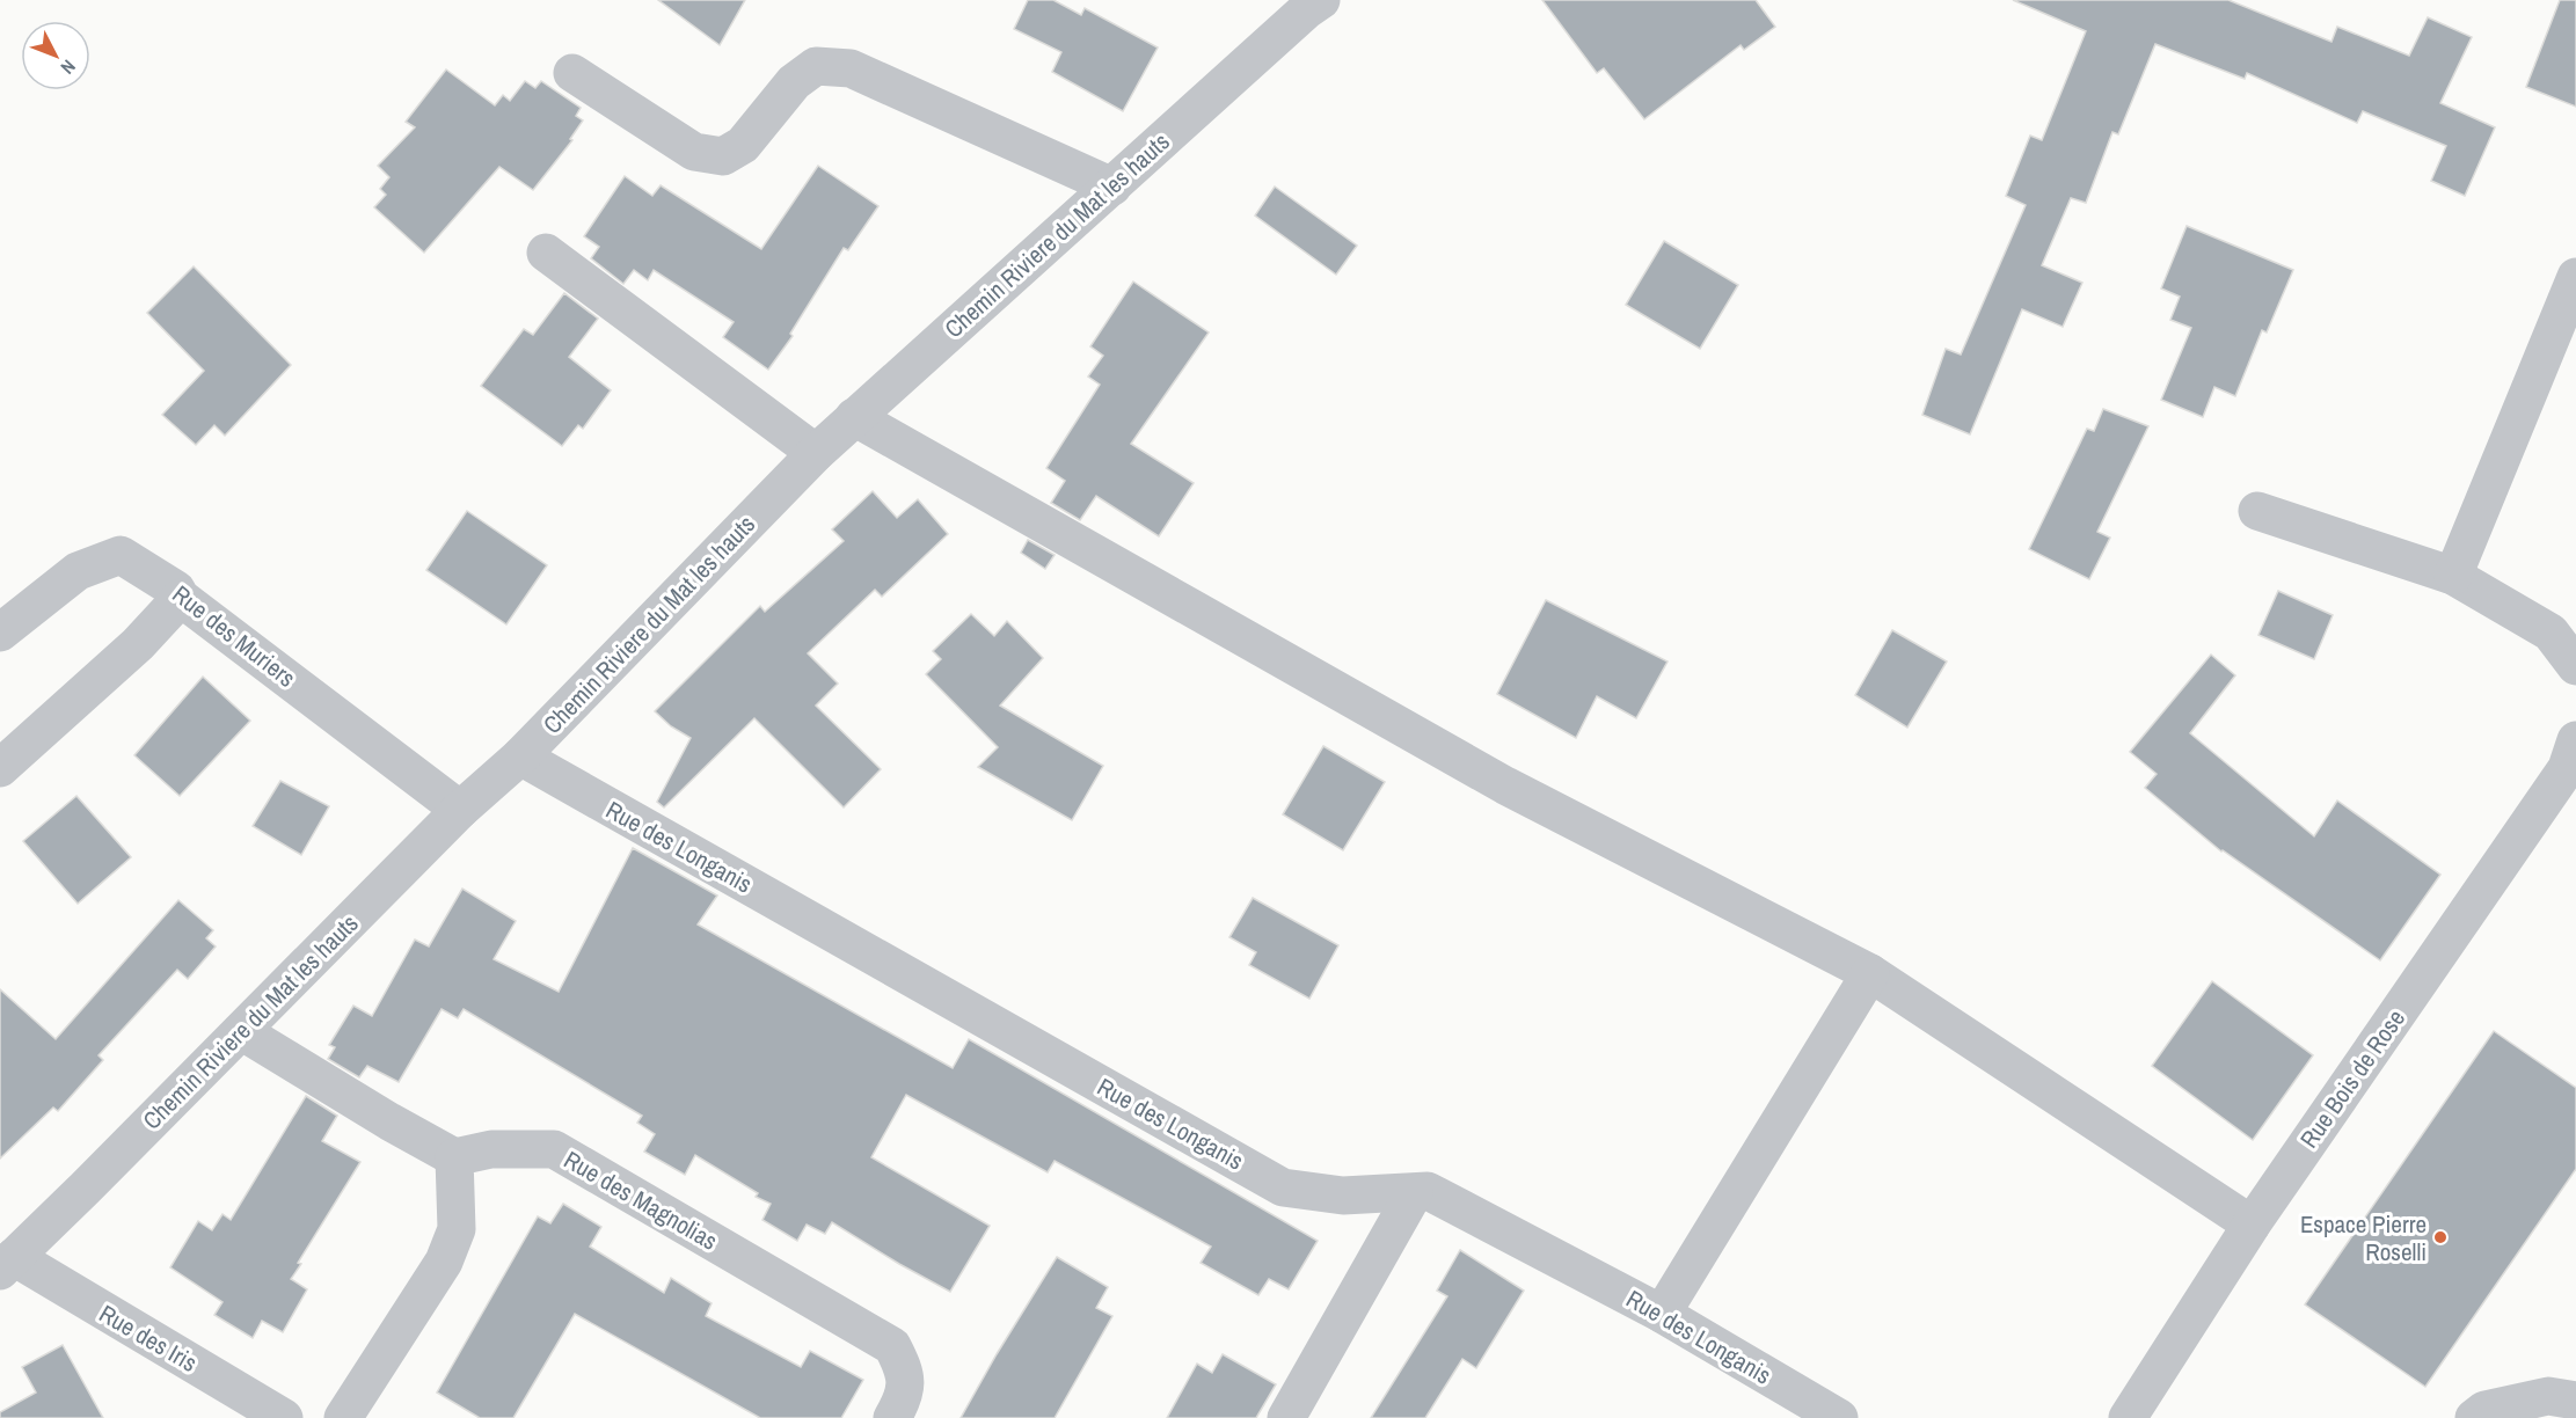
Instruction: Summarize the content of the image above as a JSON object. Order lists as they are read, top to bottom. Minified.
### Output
{"streets":{"street":["Chemin Riviere du Mat les hauts","Rue des Muriers","Rue des Longanis","Rue Bois de Rose","Rue des Magnolias","Rue des Iris"]},"crossings":[["Chemin Riviere du Mat les hauts","Rue des Muriers"],["Chemin Riviere du Mat les hauts","Rue des Longanis"],["Chemin Riviere du Mat les hauts","Rue des Iris"]],"places":["Espace Pierre Roselli"],"north":"bottom right"}
